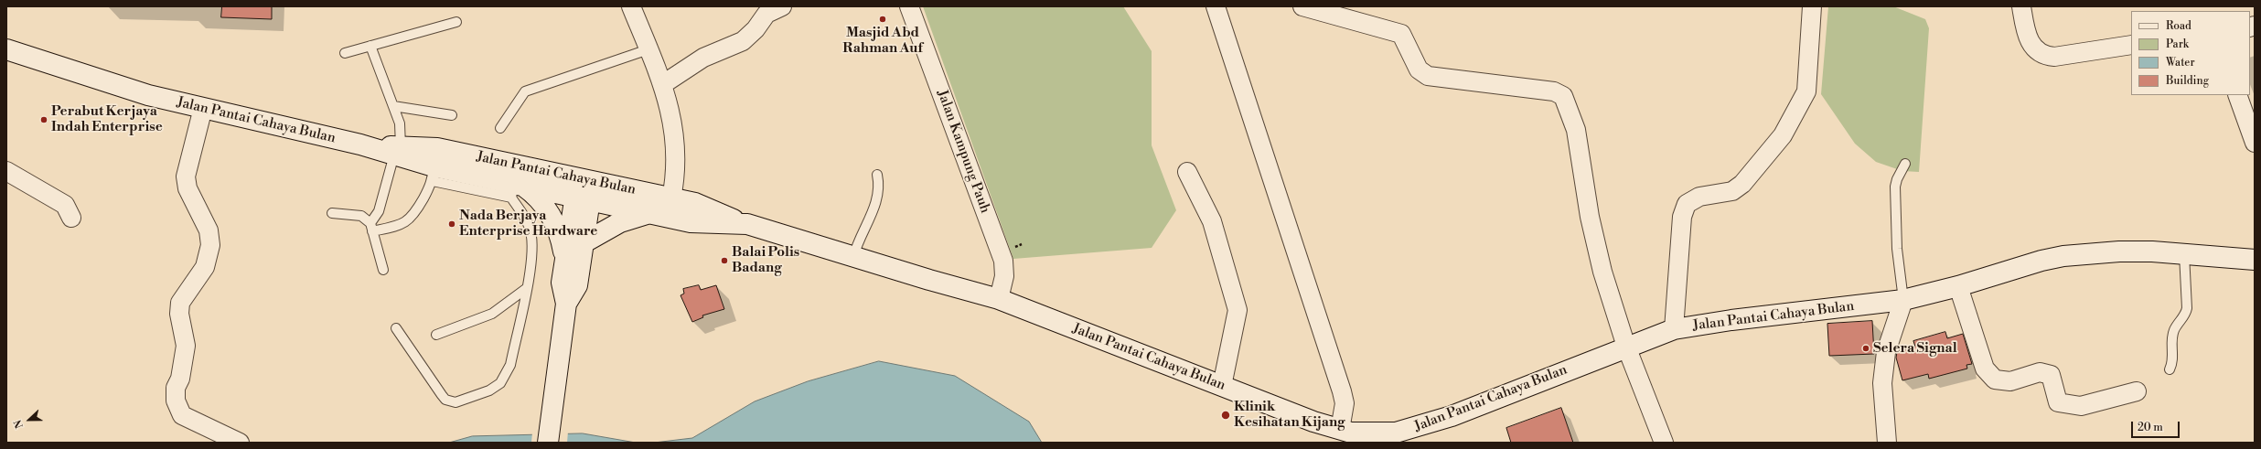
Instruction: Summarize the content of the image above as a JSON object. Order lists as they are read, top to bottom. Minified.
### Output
{"streets":{"main road":["Jalan Pantai Cahaya Bulan"],"street":["Jalan Kampung Pauh"]},"crossings":[["Jalan Pantai Cahaya Bulan","Jalan Kampung Pauh"]],"places":["Masjid Abd Rahman Auf","Perabut Kerjaya Indah Enterprise","Nada Berjaya Enterprise Hardware","Balai Polis Badang","Selera Signal","Klinik Kesihatan Kijang"],"legend":["Road","Park","Water","Building"],"scale_bar":"20 m","north":"left"}
